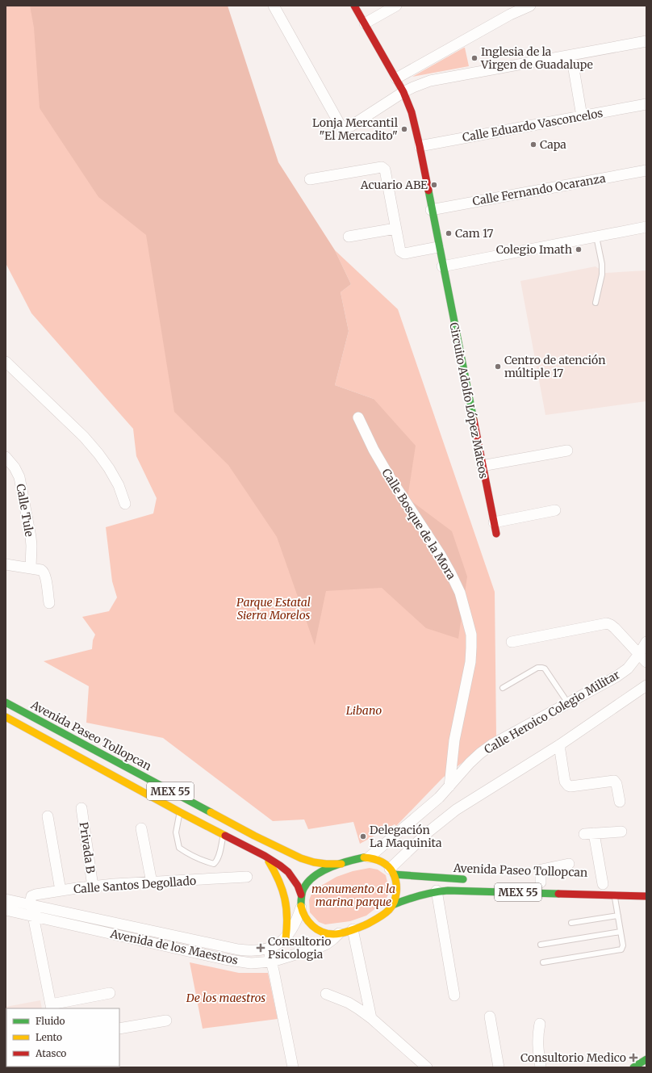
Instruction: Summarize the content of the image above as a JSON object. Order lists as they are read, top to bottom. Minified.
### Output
{"streets":{"main road":["Circuito Adolfo López Mateos","Avenida Paseo Tollopcan","MEX 55"],"street":["Calle Eduardo Vasconcelos","Calle Fernando Ocaranza","Calle Tule","Calle Bosque de la Mora","Calle Heroico Colegio Militar","Privada B","Calle Santos Degollado","Avenida de los Maestros"]},"crossings":[["Calle Eduardo Vasconcelos","Circuito Adolfo López Mateos"],["Calle Fernando Ocaranza","Circuito Adolfo López Mateos"],["Calle Bosque de la Mora","Calle Heroico Colegio Militar"],["Calle Heroico Colegio Militar","Avenida Paseo Tollopcan"],["Calle Heroico Colegio Militar","MEX 55"],["Calle Heroico Colegio Militar","Avenida de los Maestros"],["Avenida Paseo Tollopcan","MEX 55"],["Avenida Paseo Tollopcan","Avenida de los Maestros"],["MEX 55","Avenida de los Maestros"],["Privada B","Calle Santos Degollado"],["Calle Santos Degollado","Avenida de los Maestros"]],"parks":["Parque Estatal Sierra Morelos","Libano","monumento a la marina parque","De los maestros"],"places":{"other":["Inglesia de la Virgen de Guadalupe","Lonja Mercantil \"El Mercadito\"","Capa","Acuario ABE","Cam 17","Colegio Imath","Centro de atención múltiple 17","Delegación La Maquinita"],"health":["Consultorio Psicologia","Consultorio Medico"]},"legend":["Fluido","Lento","Atasco"]}
